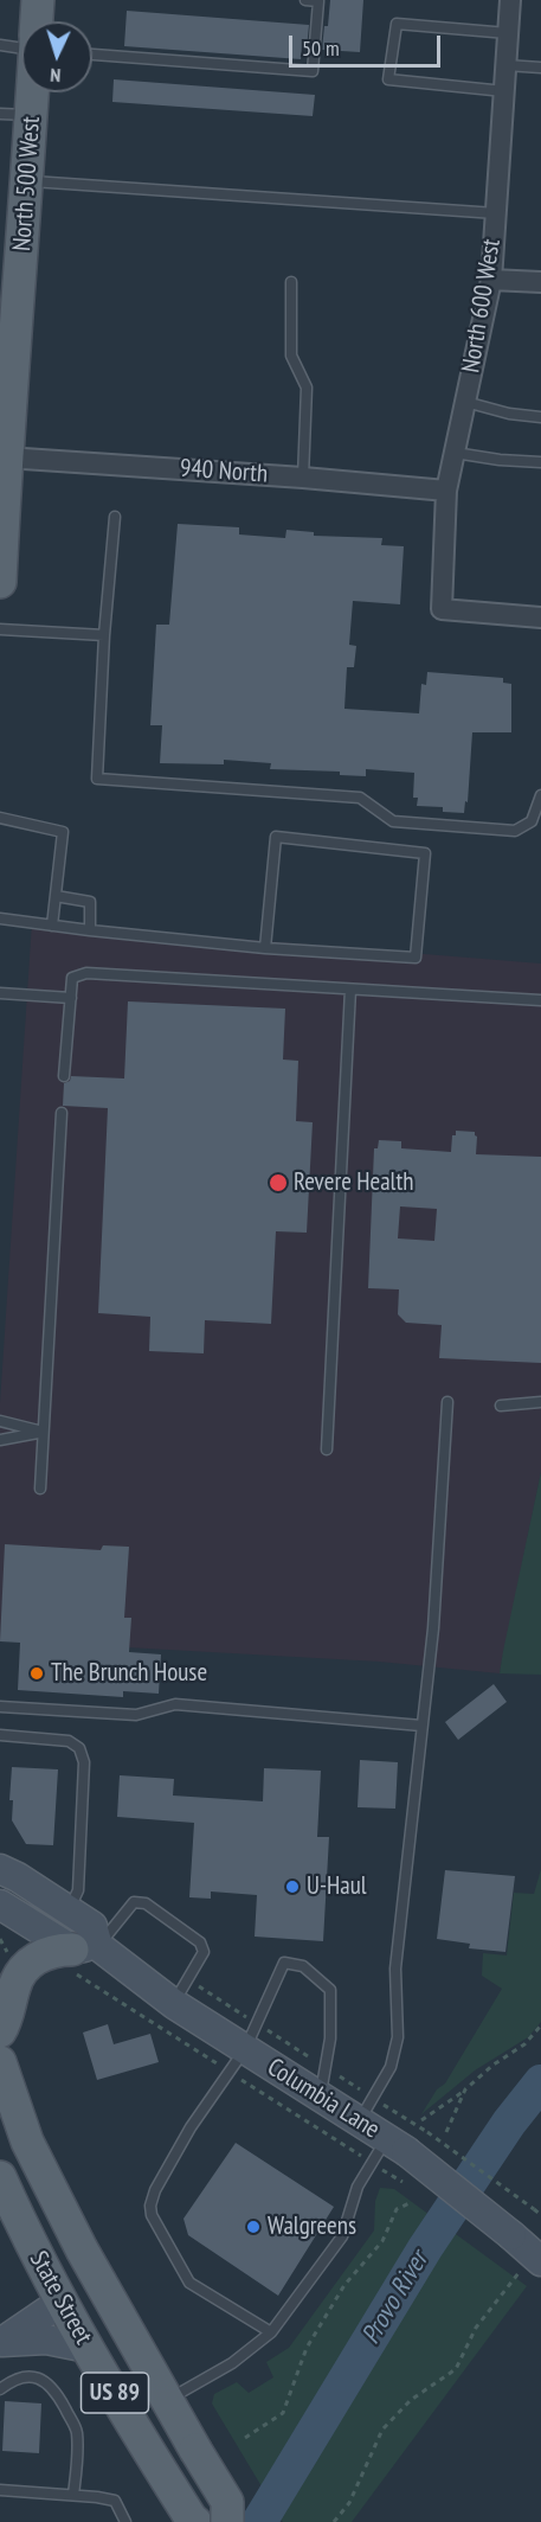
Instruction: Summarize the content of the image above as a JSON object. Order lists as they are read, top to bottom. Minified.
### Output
{"streets":{"main road":["North 500 West","Columbia Lane","State Street","US 89"],"street":["North 600 West","940 North"]},"crossings":[["North 500 West","940 North"],["North 600 West","940 North"]],"water":["Provo River"],"places":["Revere Health","The Brunch House","U-Haul","Walgreens"],"scale_bar":"50 m","north":"bottom"}
